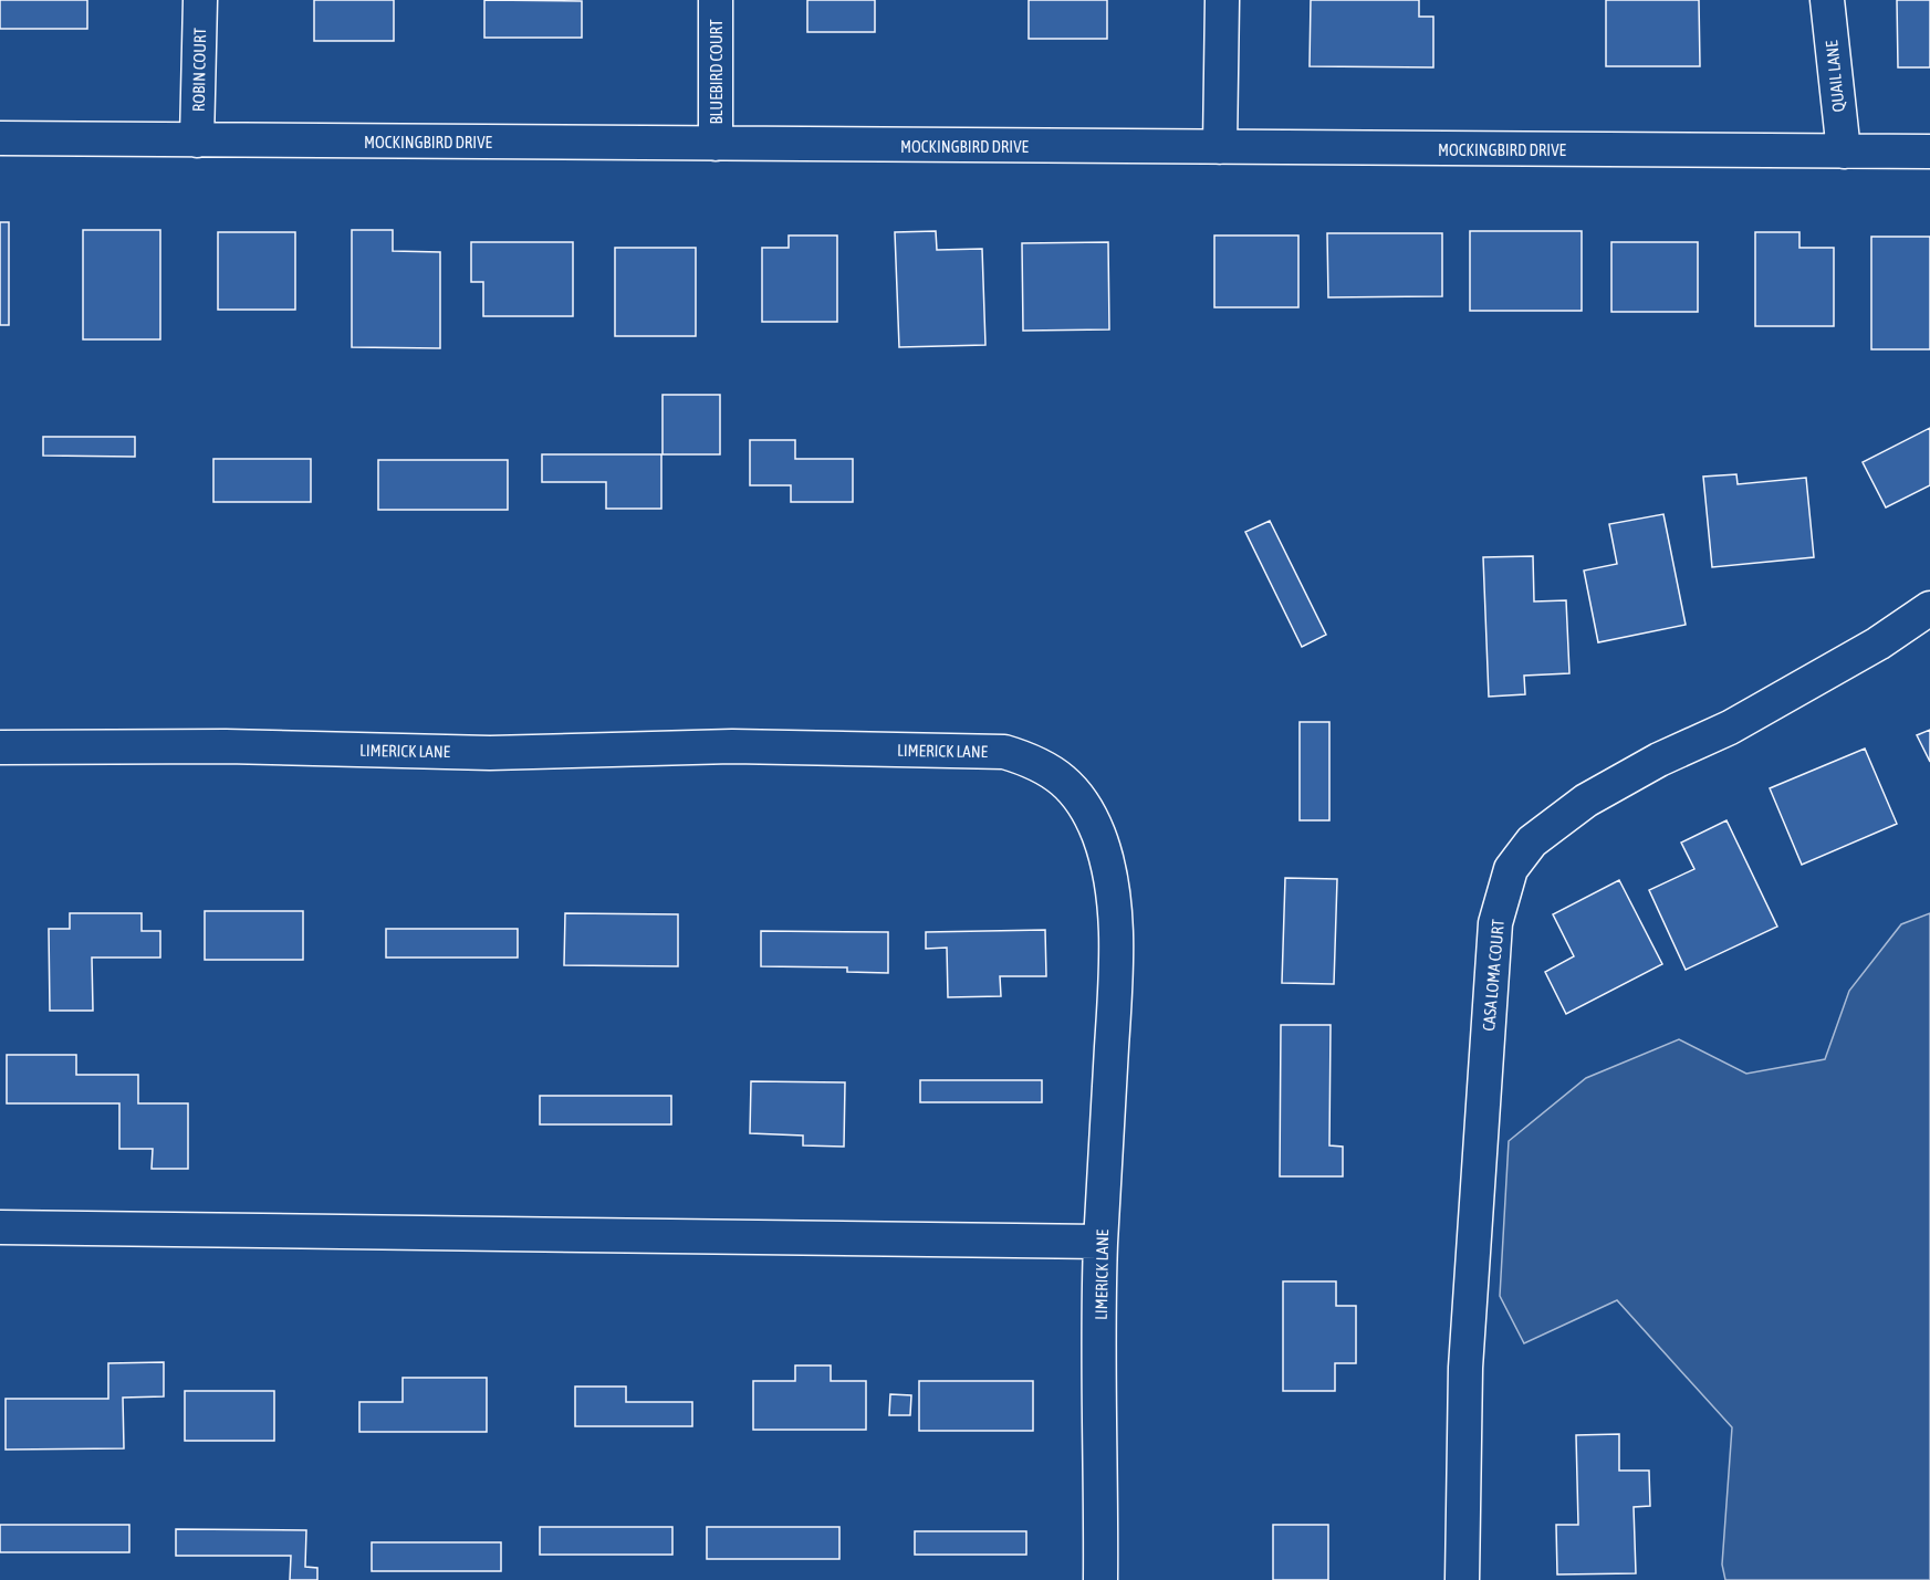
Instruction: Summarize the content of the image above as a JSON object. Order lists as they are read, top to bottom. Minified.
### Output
{"streets":{"street":["ROBIN COURT","BLUEBIRD COURT","QUAIL LANE","MOCKINGBIRD DRIVE","LIMERICK LANE","CASA LOMA COURT"]},"crossings":[["ROBIN COURT","MOCKINGBIRD DRIVE"],["BLUEBIRD COURT","MOCKINGBIRD DRIVE"],["QUAIL LANE","MOCKINGBIRD DRIVE"]]}
